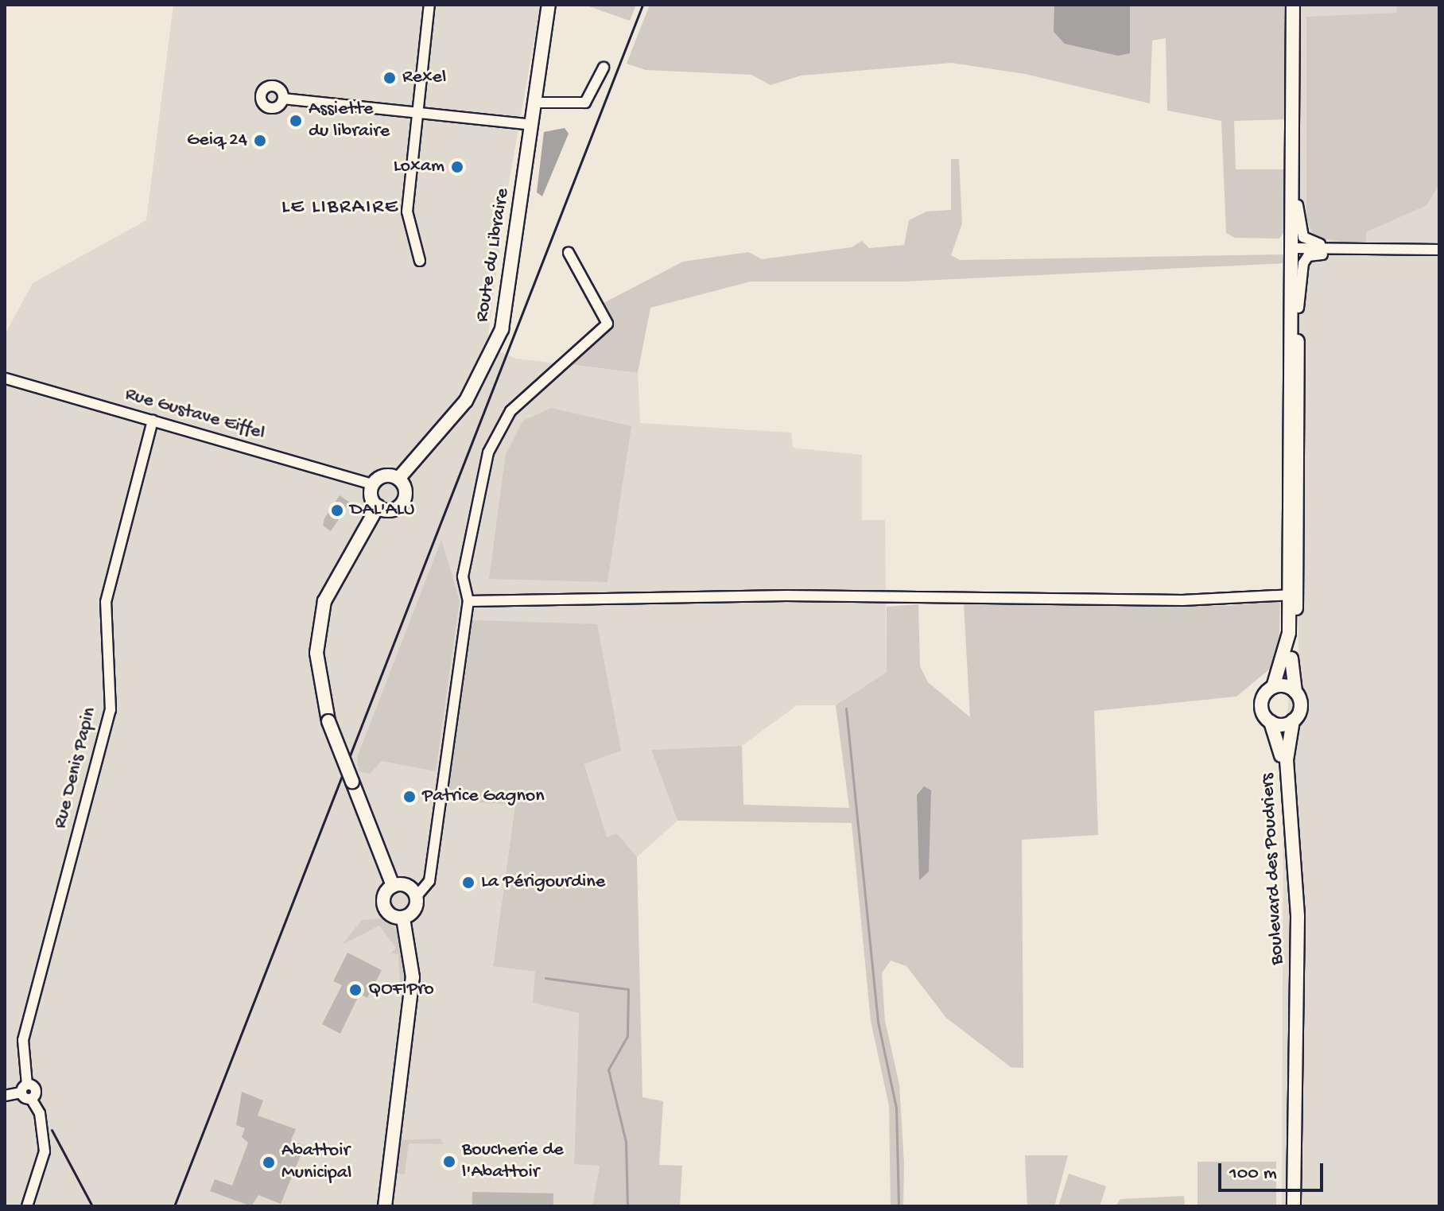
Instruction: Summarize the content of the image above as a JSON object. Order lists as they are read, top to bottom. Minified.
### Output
{"streets":{"main road":["Route du Libraire","Boulevard des Poudriers"],"street":["Rue Gustave Eiffel","Rue Denis Papin"]},"crossings":[["Route du Libraire","Rue Gustave Eiffel"],["Rue Gustave Eiffel","Rue Denis Papin"]],"districts":["LE LIBRAIRE"],"places":["Rexel","Assiette du libraire","Geiq 24","Loxam","DAL'ALU","Patrice Gagnon","La Périgourdine","QOFIPro","Boucherie de l'Abattoir","Abattoir Municipal"],"scale_bar":"100 m"}
